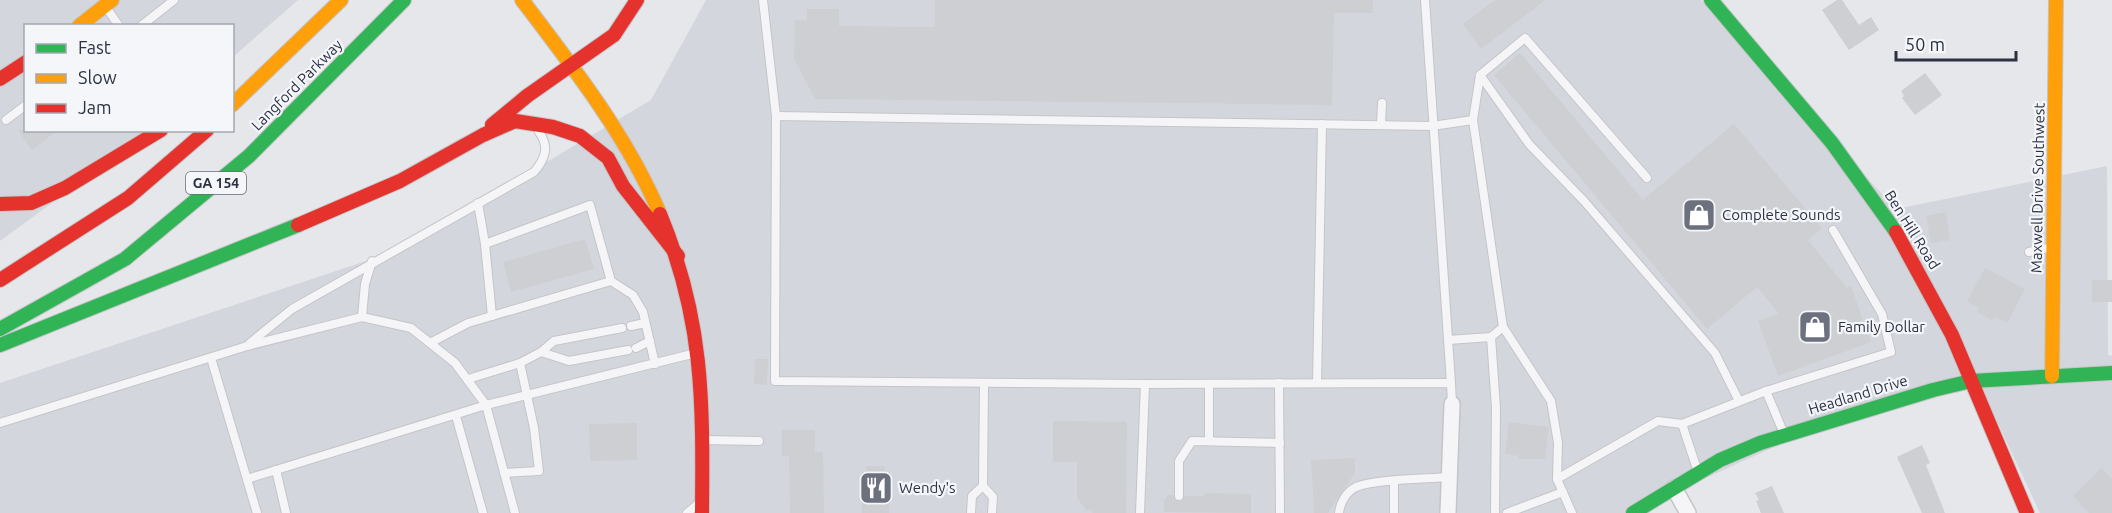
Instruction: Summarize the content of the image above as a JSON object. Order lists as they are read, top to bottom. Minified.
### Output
{"streets":{"main road":["Langford Parkway","GA 154","Maxwell Drive Southwest","Ben Hill Road","Headland Drive"]},"crossings":[["Maxwell Drive Southwest","Headland Drive"],["Ben Hill Road","Headland Drive"]],"places":{"shop":["Complete Sounds","Family Dollar"],"restaurant":["Wendy's"]},"legend":["Fast","Slow","Jam"],"scale_bar":"50 m"}
